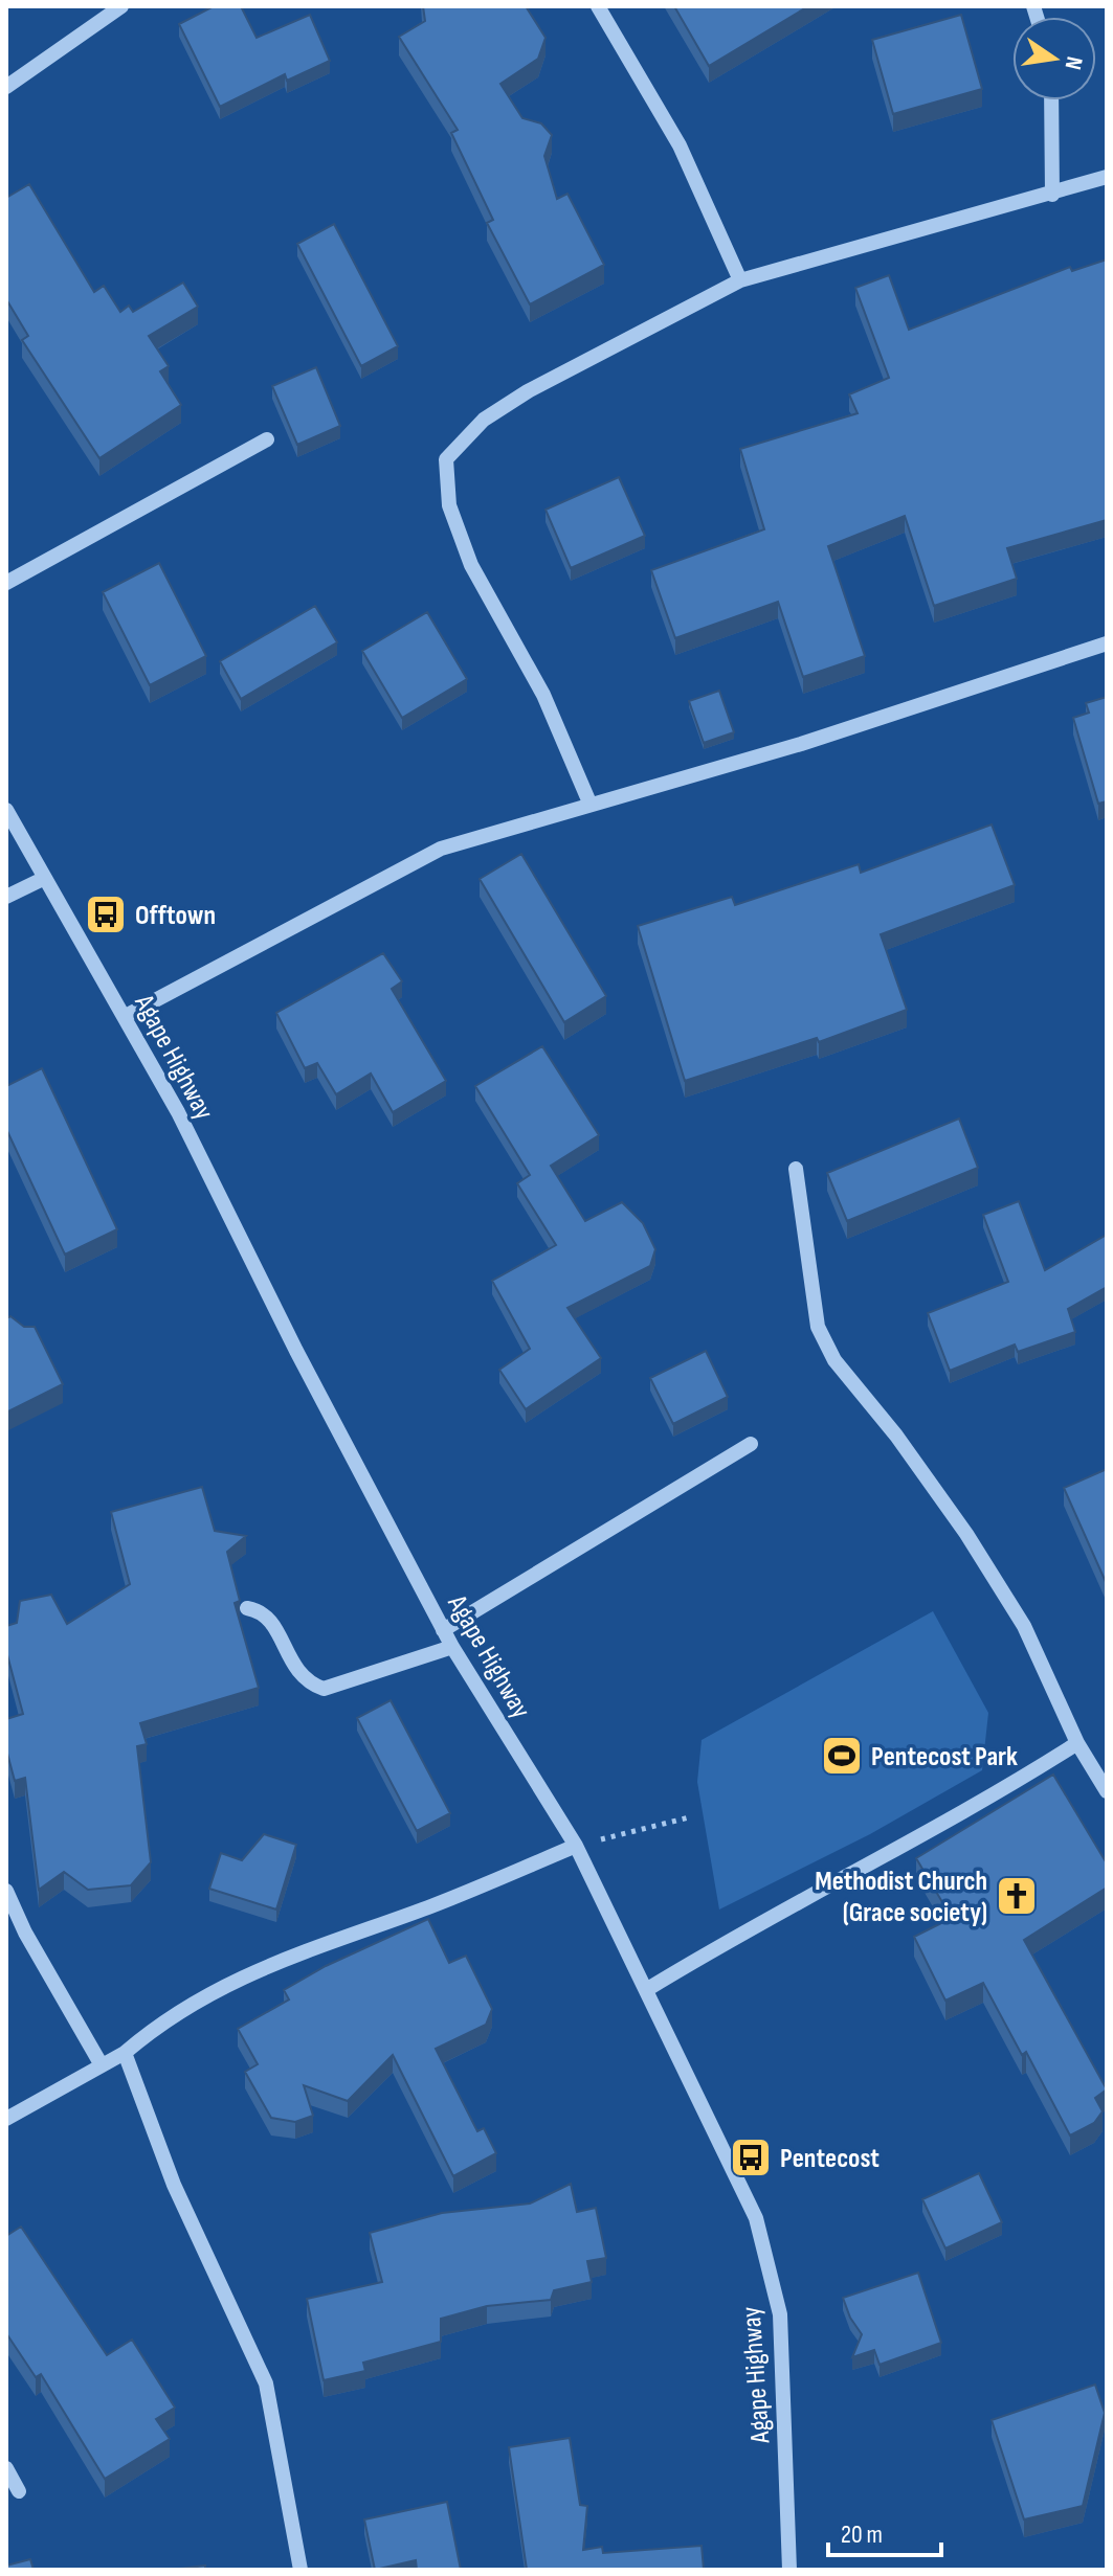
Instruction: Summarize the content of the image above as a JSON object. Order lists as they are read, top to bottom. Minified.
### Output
{"streets":{"street":["Agape Highway"]},"places":{"bus stop":["Offtown","Pentecost"],"sports":["Pentecost Park"],"church":["Methodist Church (Grace society)"]},"scale_bar":"20 m","north":"right"}
